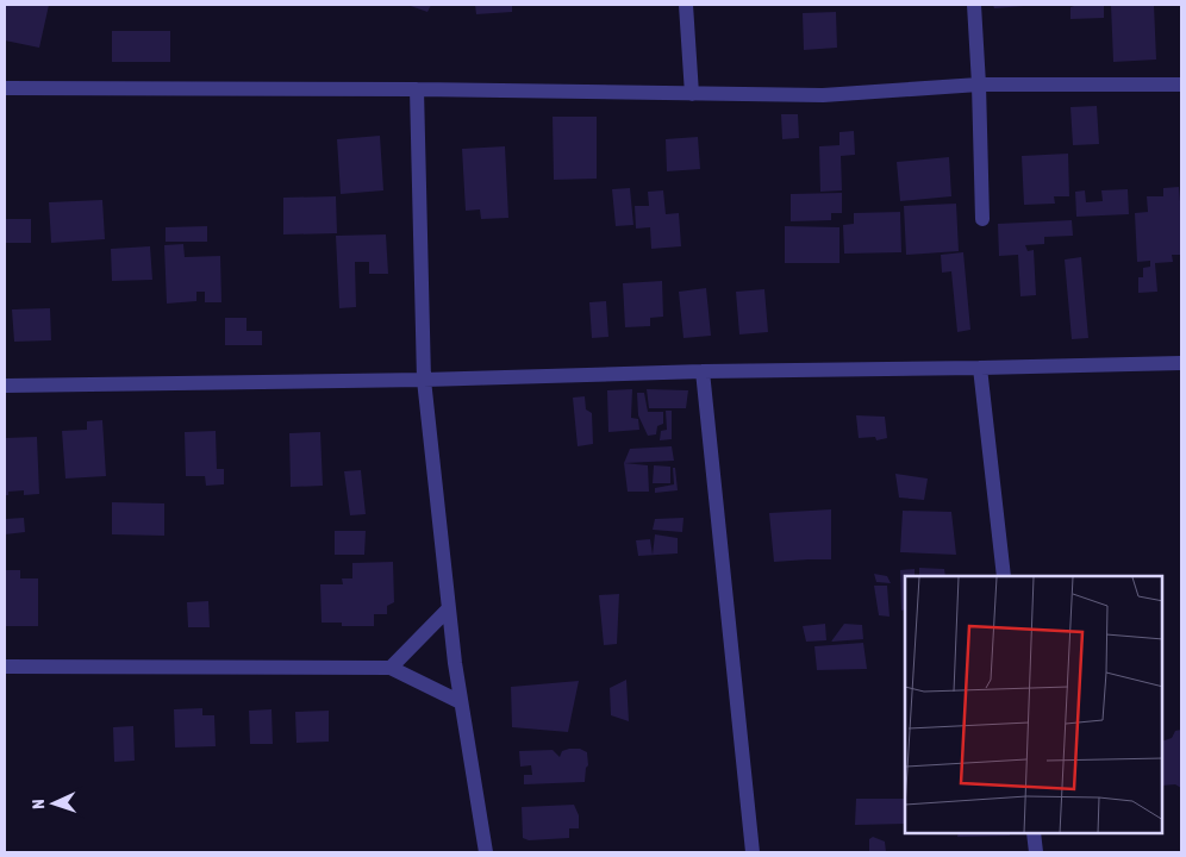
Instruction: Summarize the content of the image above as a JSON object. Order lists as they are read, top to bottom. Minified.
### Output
{"north":"left"}
